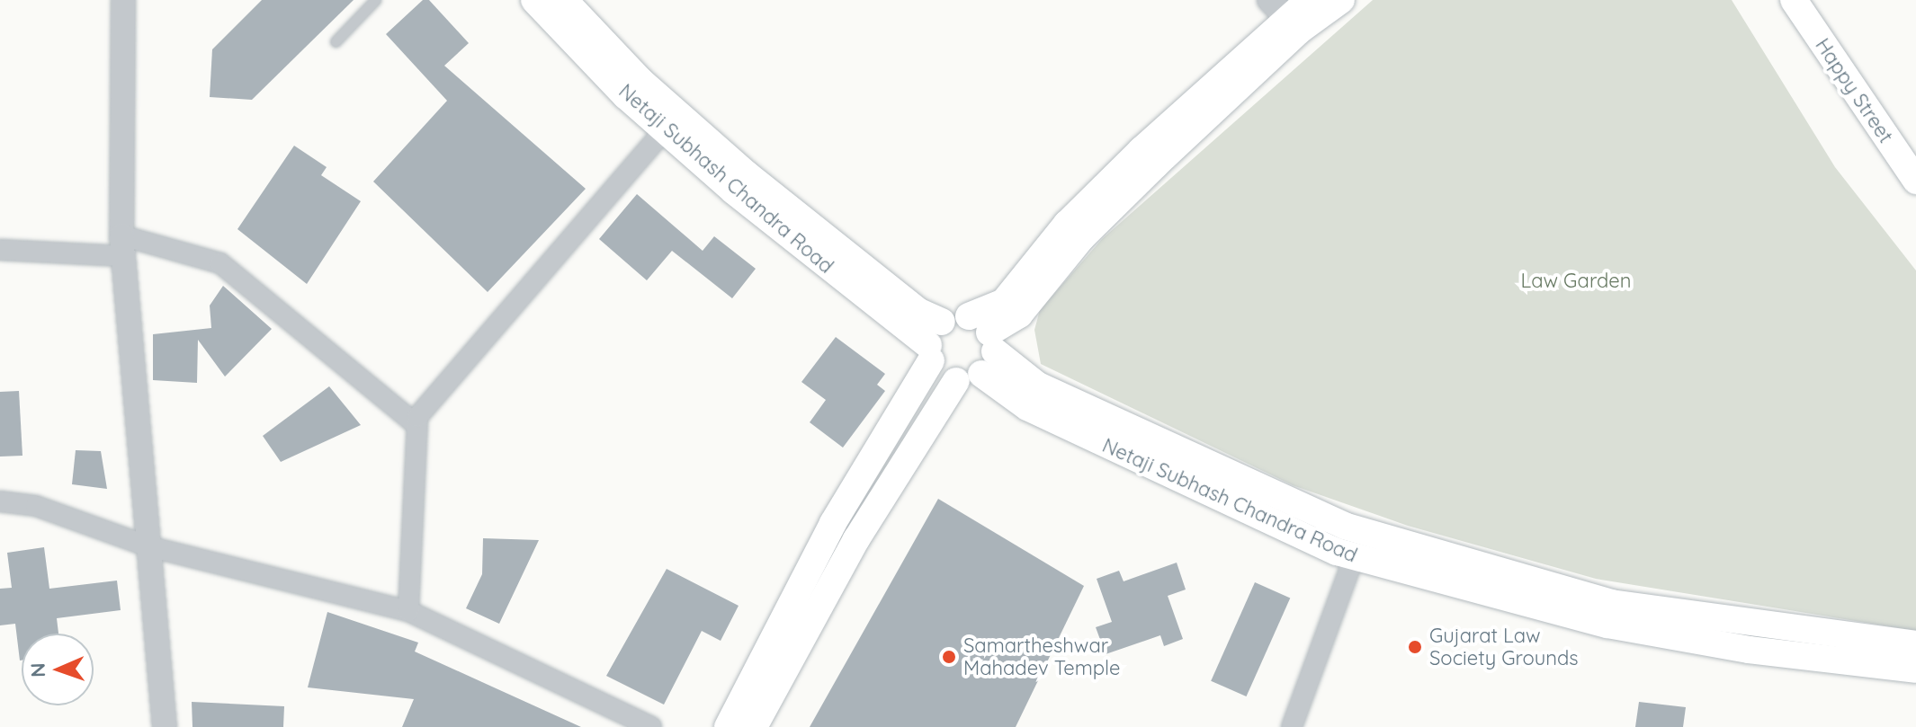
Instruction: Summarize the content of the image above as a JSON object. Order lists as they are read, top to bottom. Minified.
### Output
{"streets":{"main road":["Happy Street","Netaji Subhash Chandra Road"]},"parks":["Law Garden"],"places":["Gujarat Law Society Grounds","Samartheshwar Mahadev Temple"],"north":"left"}
